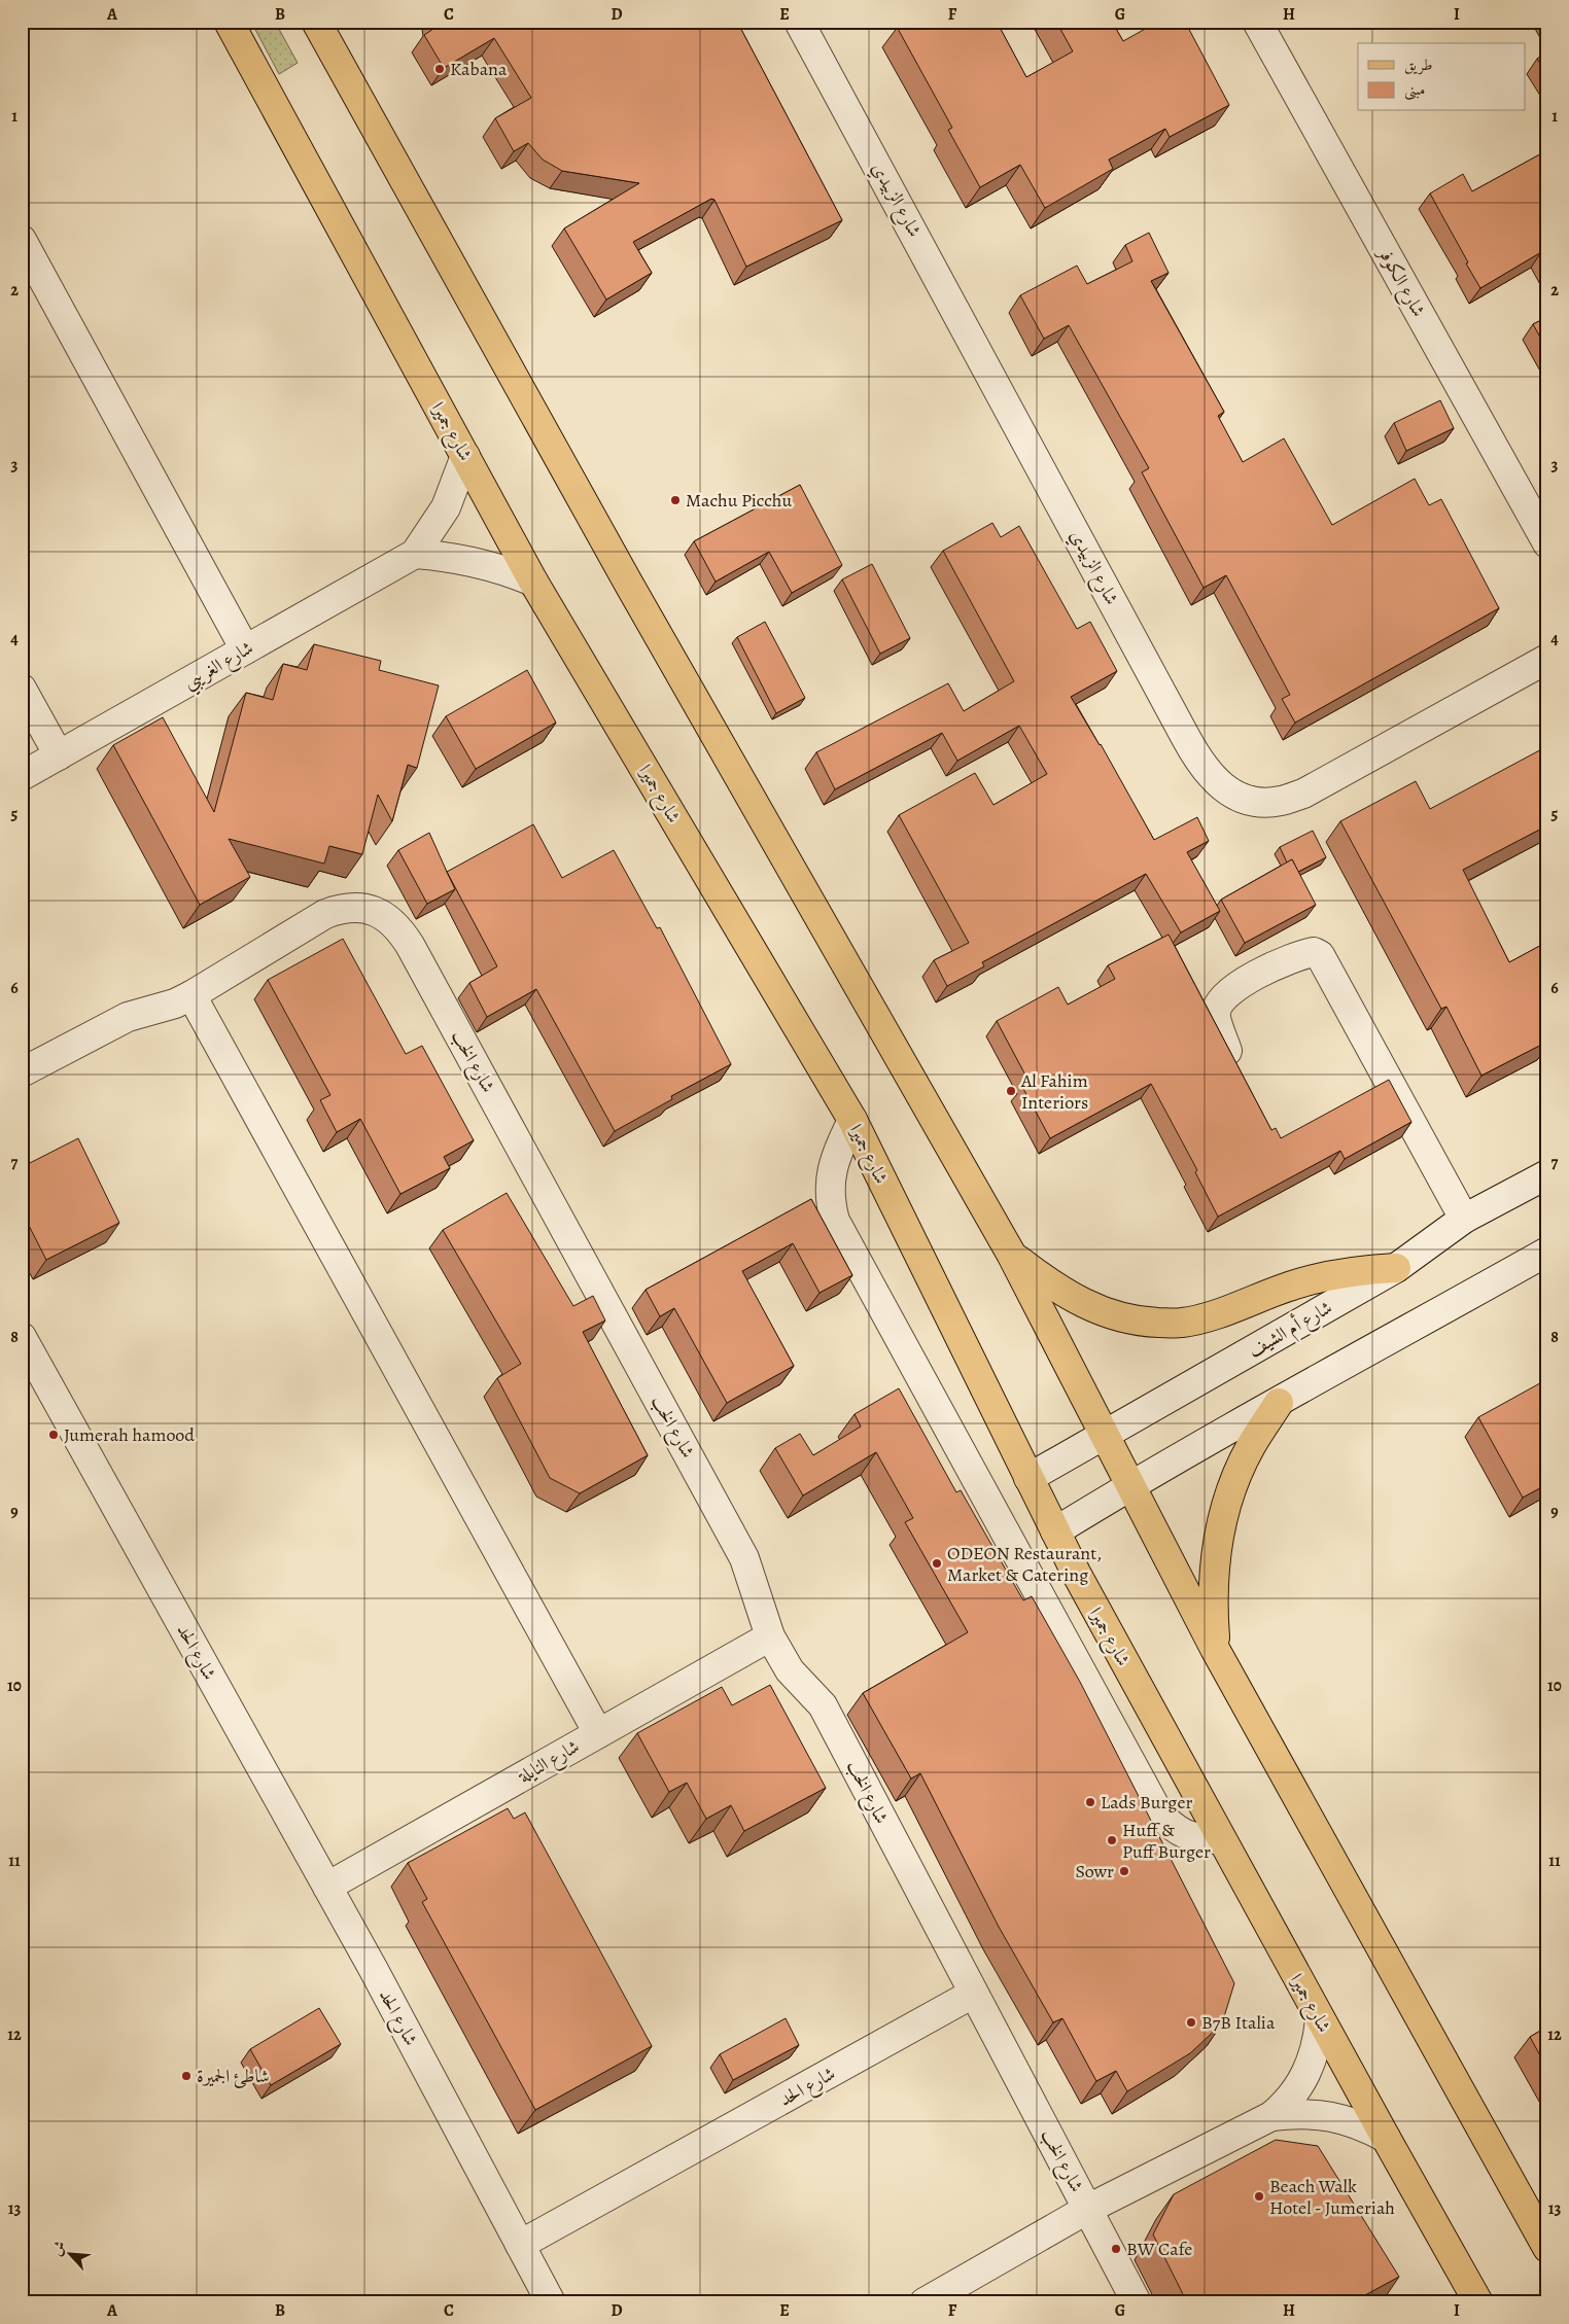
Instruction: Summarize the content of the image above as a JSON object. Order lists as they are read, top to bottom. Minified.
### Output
{"streets":{"main road":["شارع جميرا"],"street":["شارع الزبيدي","شارع الكوفر","شارع الغريبي","شارع الخب","شارع أم الشيف","شارع الحد","شارع النايلة"]},"crossings":[["شارع جميرا","شارع الغريبي"],["شارع جميرا","شارع أم الشيف"],["شارع الخب","شارع الحد"],["شارع الخب","شارع النايلة"],["شارع الحد","شارع النايلة"]],"places":["Kabana","Machu Picchu","Al Fahim Interiors","Jumerah hamood","ODEON Restaurant, Market & Catering","Lads Burger","Huff & Puff Burger","Sowr","B7B Italia","شاطئ الجميرة","Beach Walk Hotel - Jumeriah","BW Cafe"],"legend":["طريق","مبنى"],"north":"top left","grid":{"columns":["A","B","C","D","E","F","G","H","I"],"rows":["1","2","3","4","5","6","7","8","9","10","11","12","13"]}}
